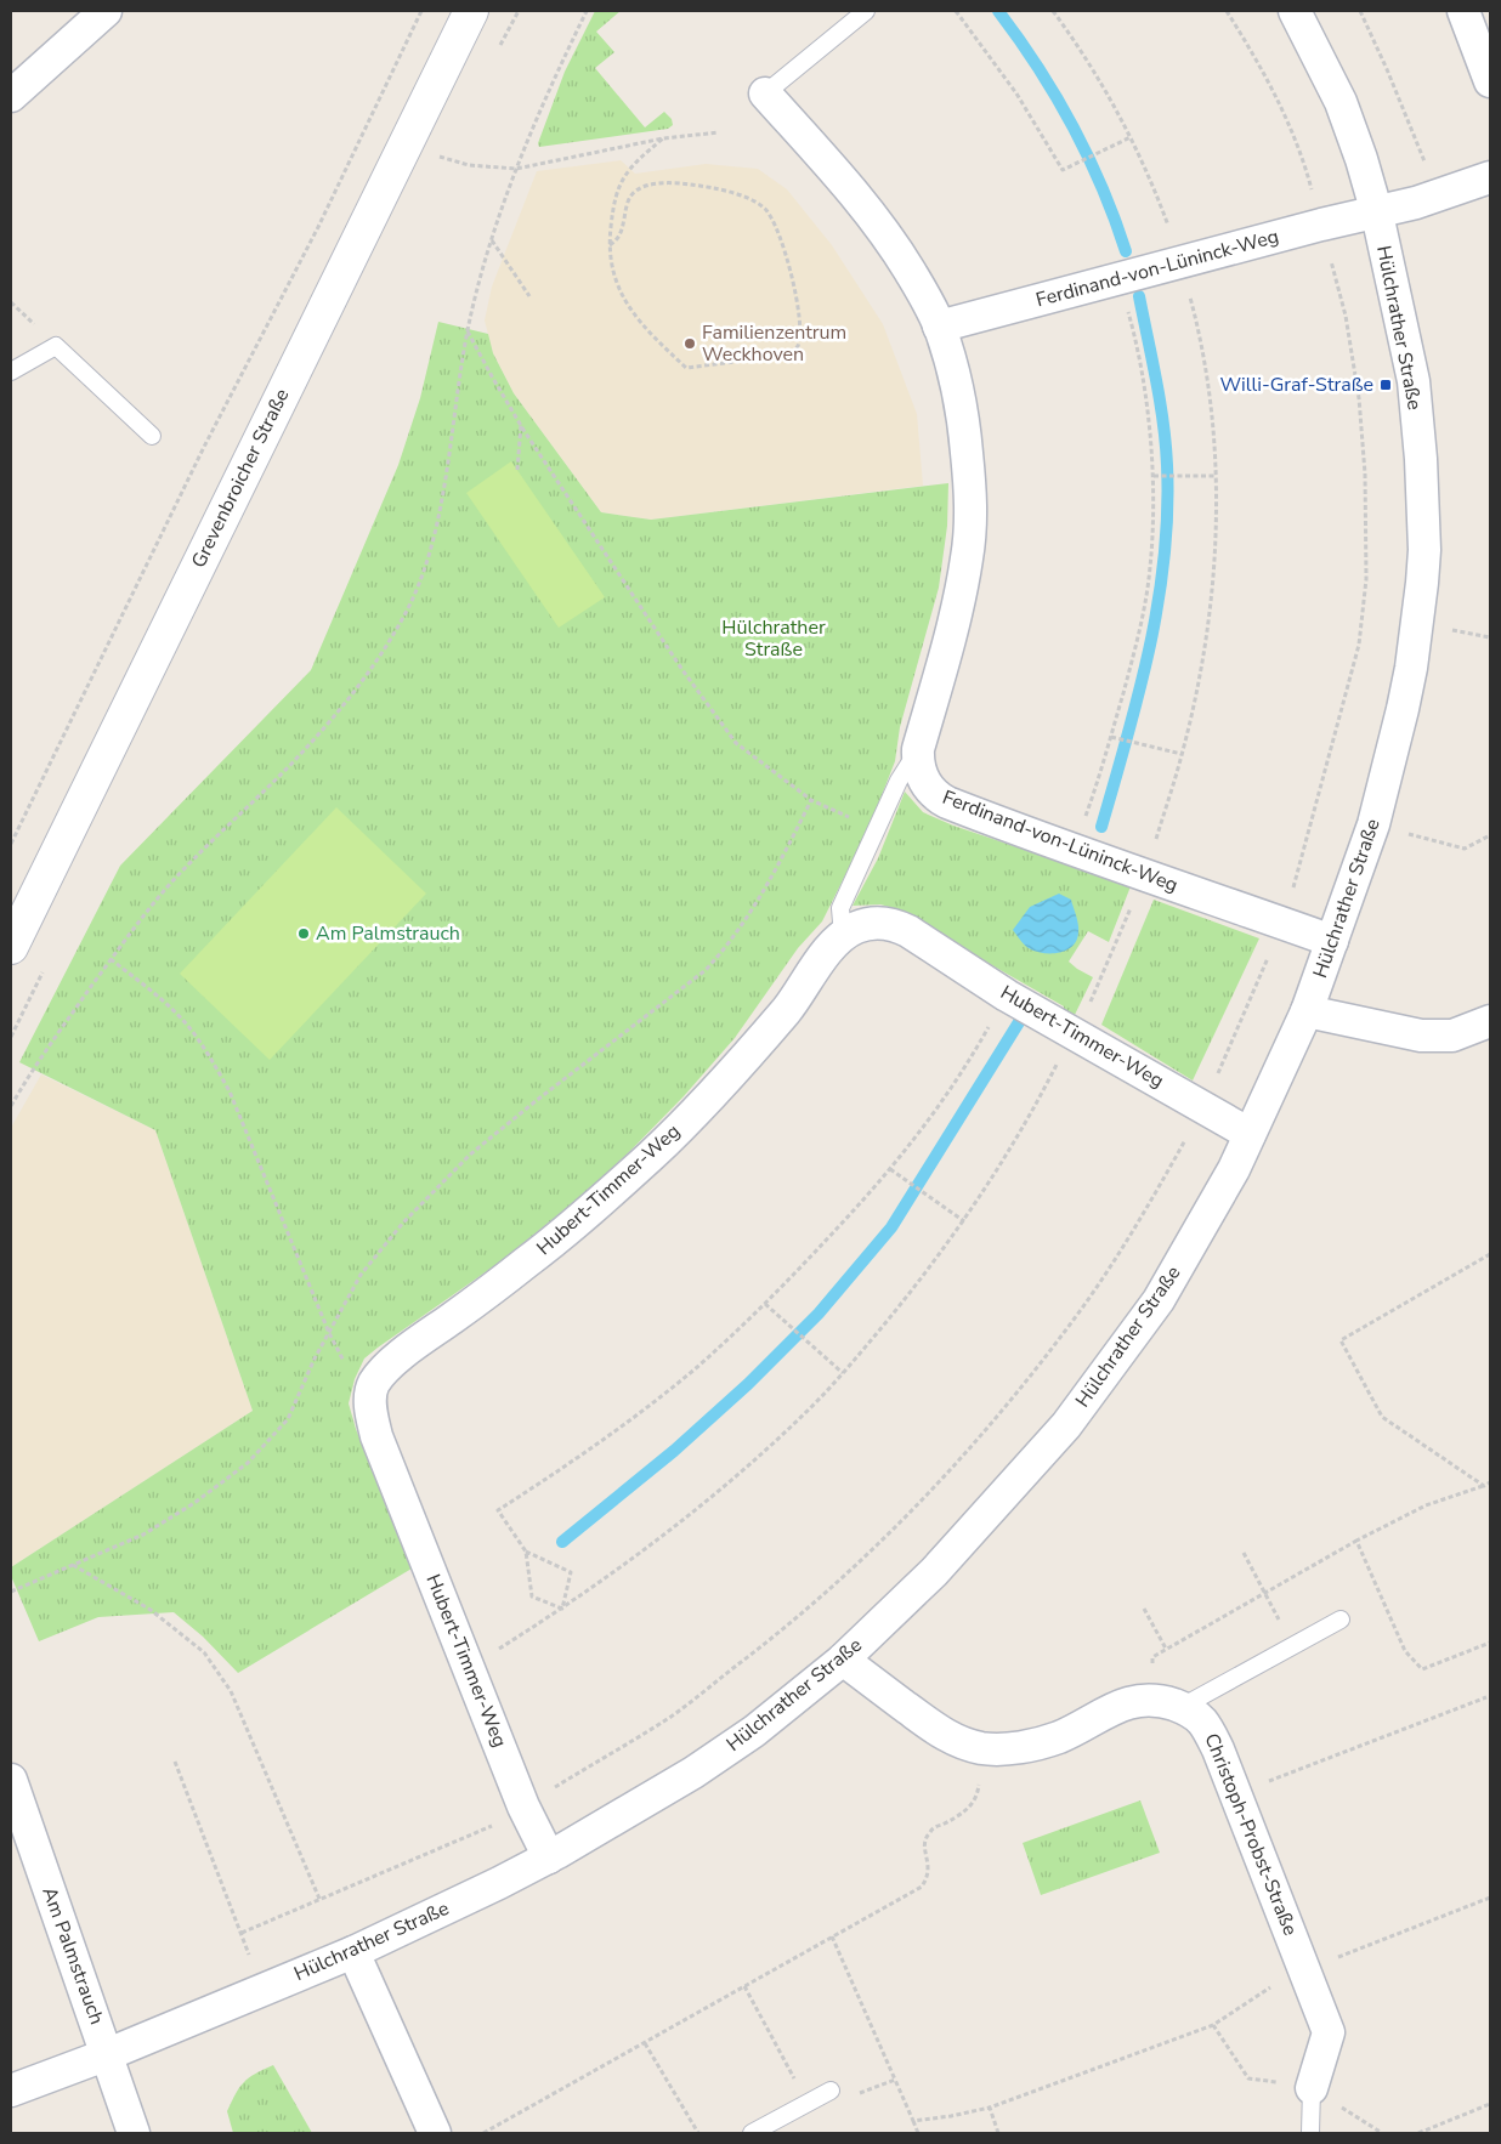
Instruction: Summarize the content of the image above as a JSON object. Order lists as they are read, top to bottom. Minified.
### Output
{"streets":{"main road":["Grevenbroicher Straße"],"street":["Ferdinand-von-Lüninck-Weg","Hülchrather Straße","Hubert-Timmer-Weg","Christoph-Probst-Straße","Am Palmstrauch"]},"crossings":[["Ferdinand-von-Lüninck-Weg","Hülchrather Straße"],["Hülchrather Straße","Hubert-Timmer-Weg"],["Hülchrather Straße","Am Palmstrauch"]],"parks":["Hülchrather Straße"],"places":{"other":["Familienzentrum Weckhoven","Am Palmstrauch"],"transit":["Willi-Graf-Straße"]}}
